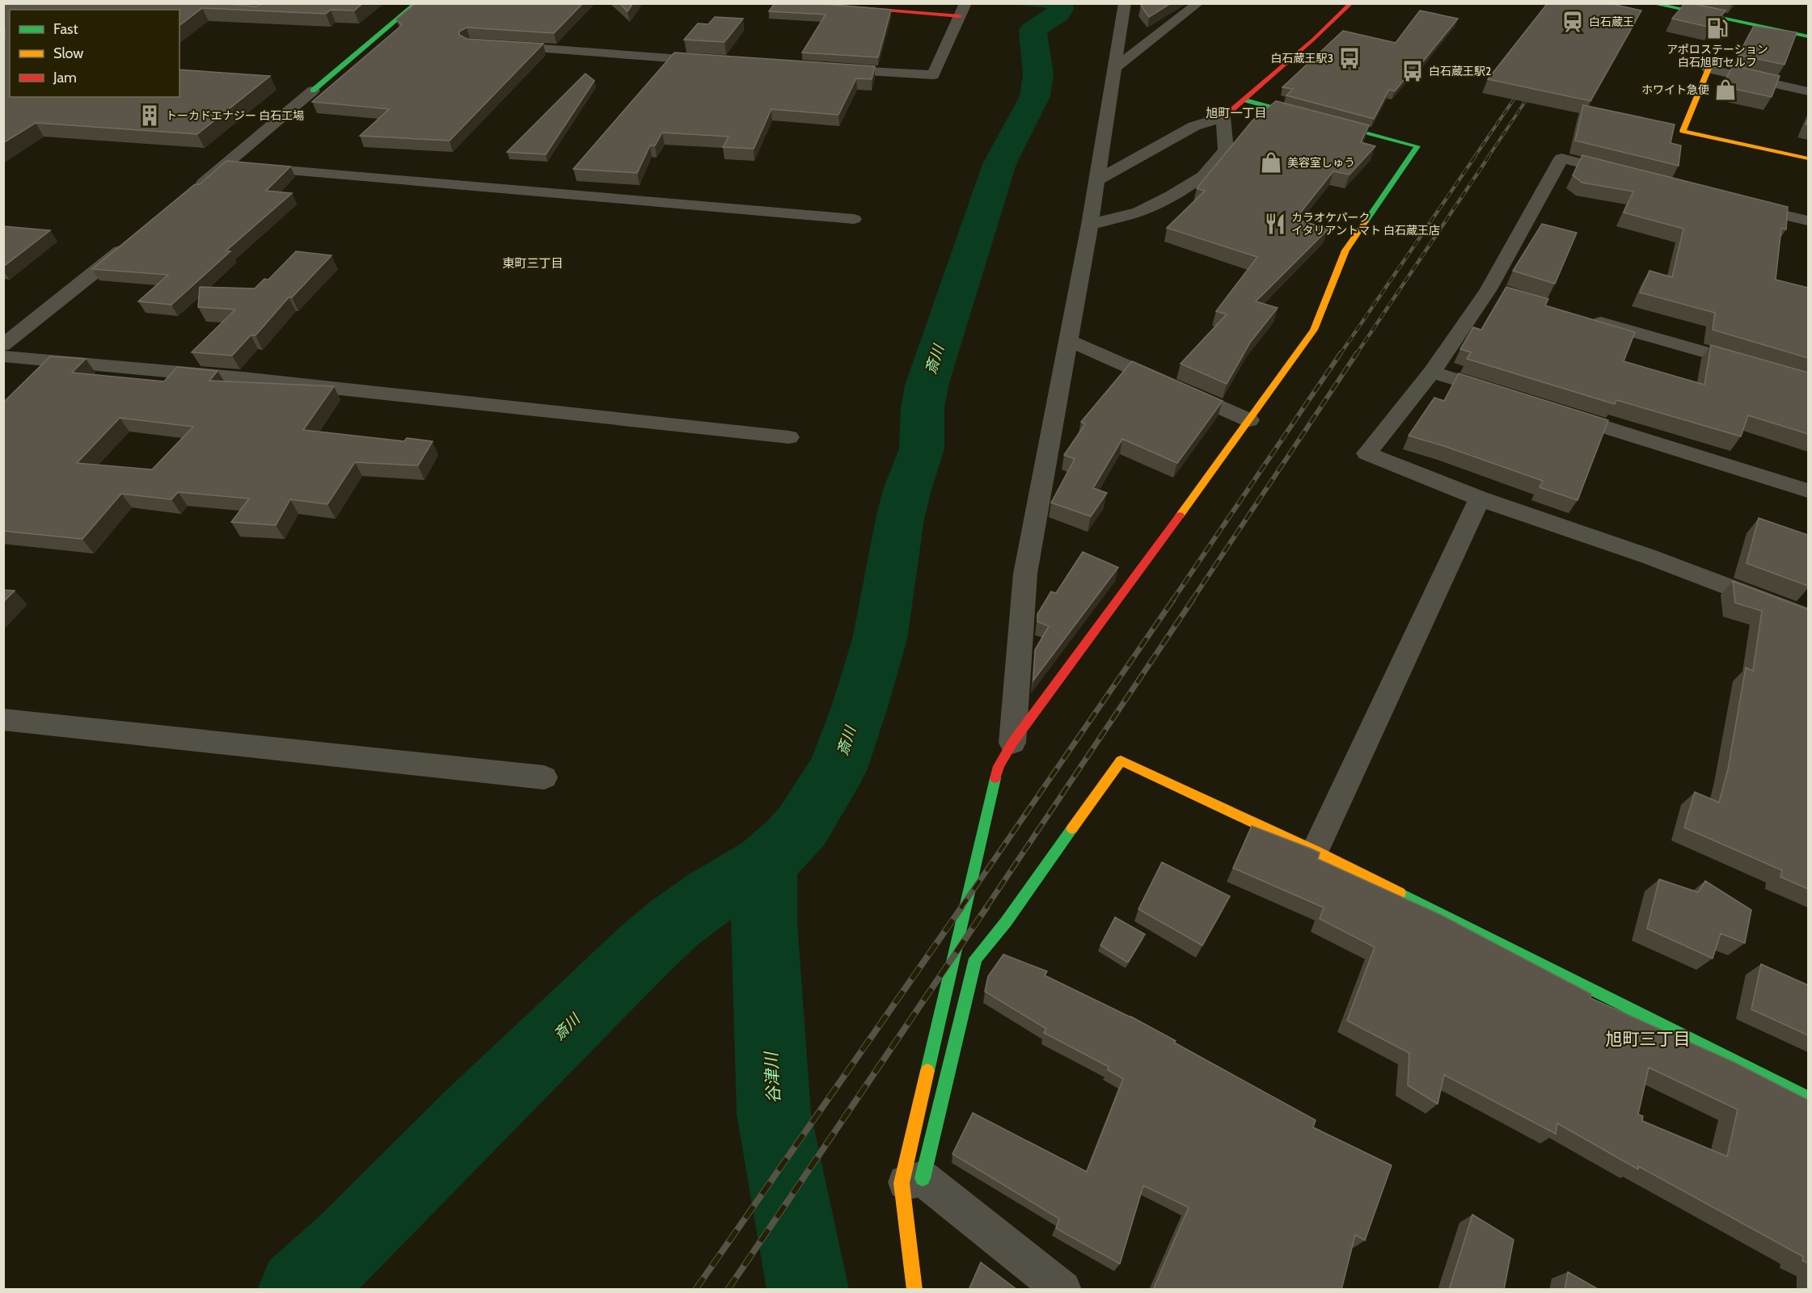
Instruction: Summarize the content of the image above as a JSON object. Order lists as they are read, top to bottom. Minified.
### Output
{"districts":["旭町一丁目","東町三丁目","旭町三丁目"],"water":["斎川","谷津川"],"places":{"station":["白石蔵王"],"fuel station":["アポロステーション 白石旭町セルフ"],"bus stop":["白石蔵王駅3","白石蔵王駅2"],"shop":["ホワイト急便","美容室しゅう"],"building":["トーカドエナジー 白石工場"],"restaurant":["カラオケパーク イタリアントマト 白石蔵王店"]},"legend":["Fast","Slow","Jam"]}
